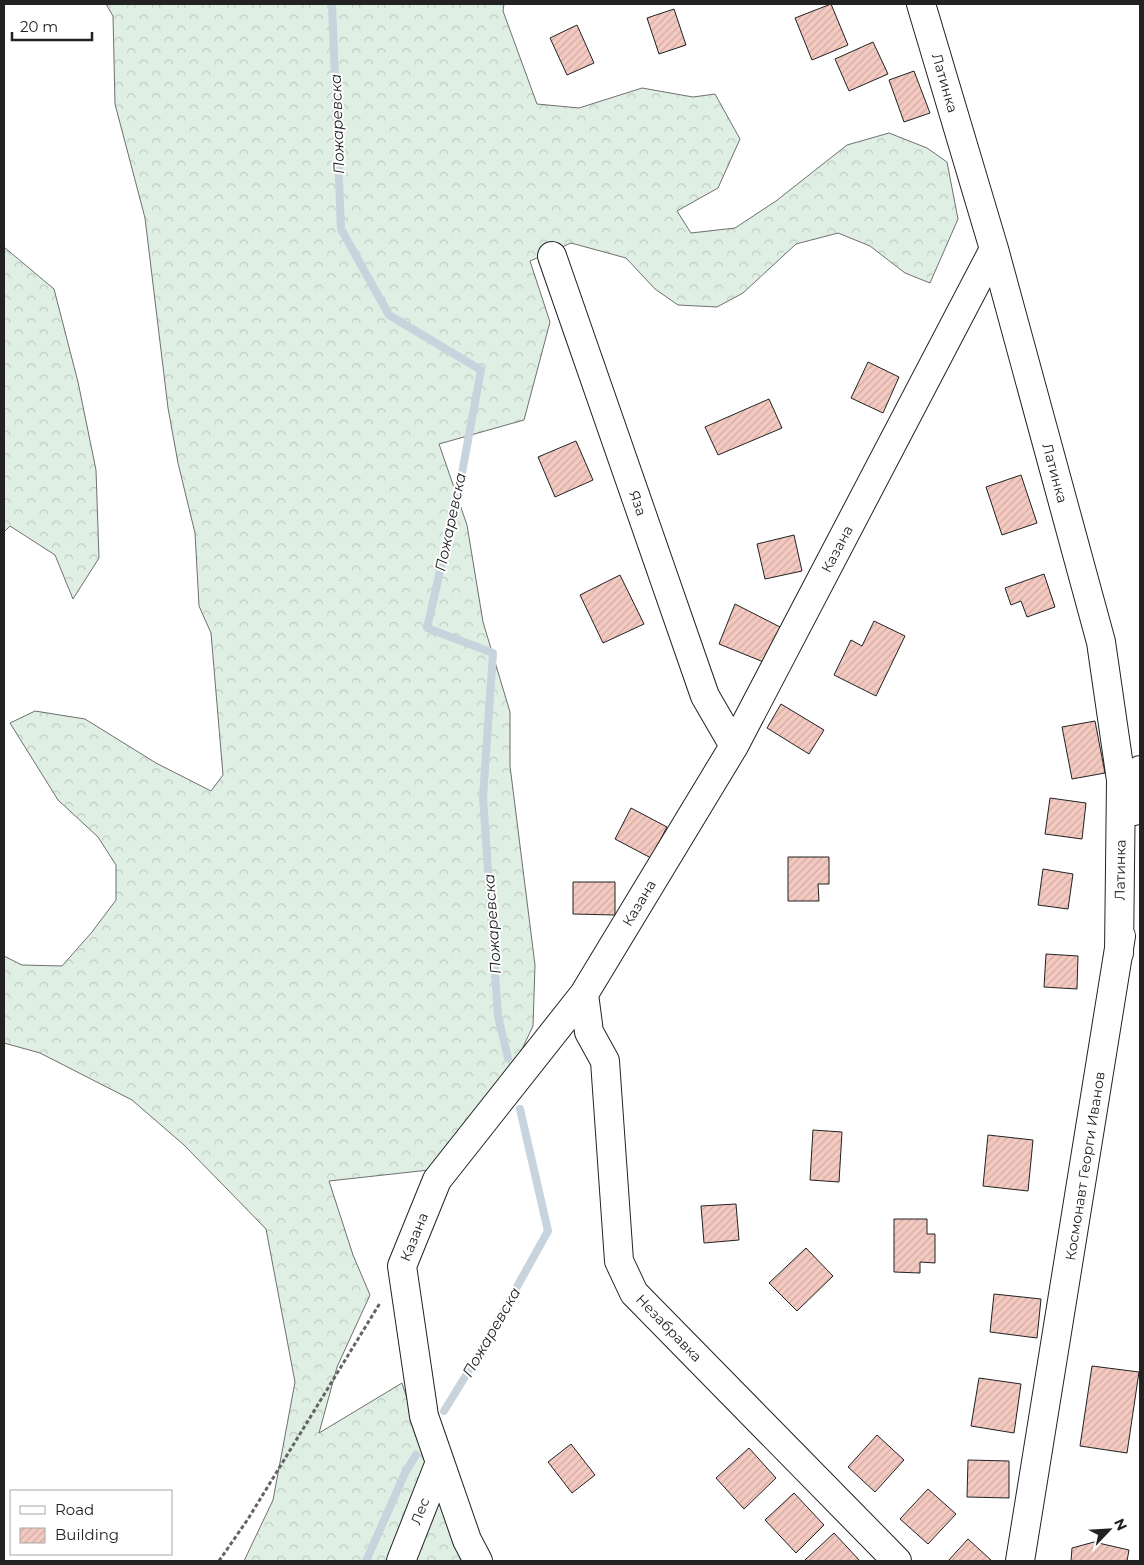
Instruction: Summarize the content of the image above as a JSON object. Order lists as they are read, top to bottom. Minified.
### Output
{"streets":{"street":["Латинка","Яза","Казана","Космонавт Георги Иванов","Незабравка","Лес"]},"crossings":[["Латинка","Казана"],["Латинка","Космонавт Георги Иванов"],["Яза","Казана"],["Казана","Незабравка"],["Казана","Лес"]],"water":["Пожаревска"],"legend":["Road","Building"],"scale_bar":"20 m","north":"top right"}
